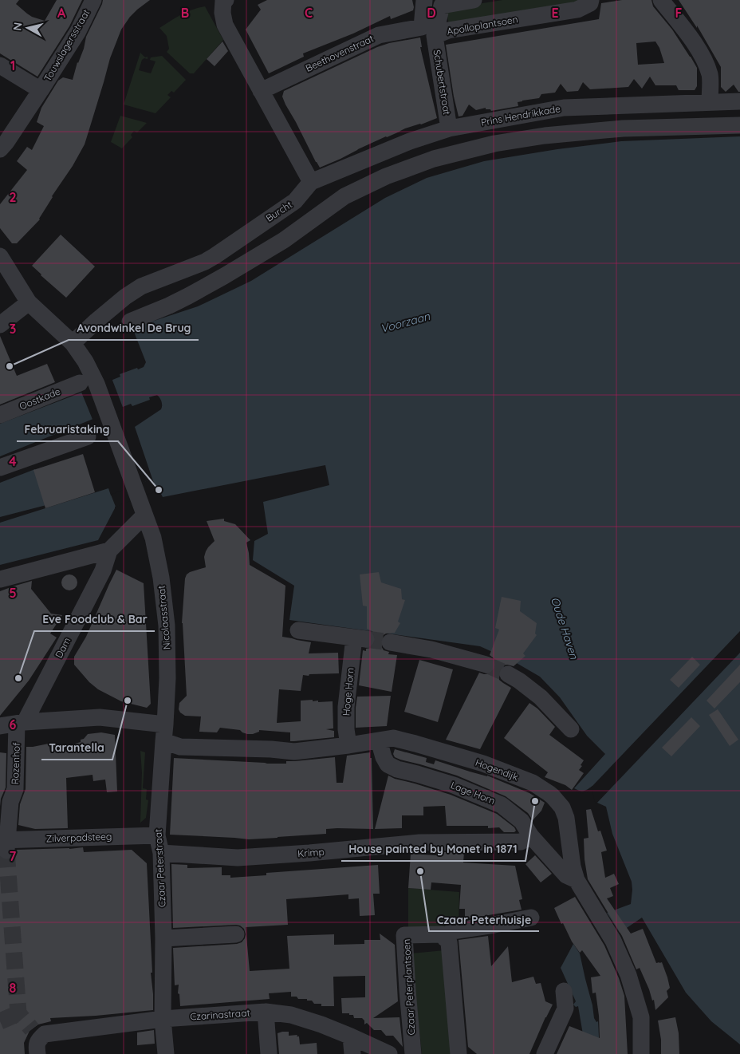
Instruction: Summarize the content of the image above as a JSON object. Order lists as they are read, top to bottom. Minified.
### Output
{"streets":{"street":["Apolloplantsoen","Touwslagersstraat","Beethovenstraat","Schubertstraat","Prins Hendrikkade","Burcht","Oostkade","Nicolaasstraat","Dam","Hoge Horn","Rozenhof","Hogendijk","Lage Horn","Zilverpadsteeg","Krimp","Czaar Peterstraat","Czaar Peterplantsoen","Czarinastraat"]},"crossings":[["Apolloplantsoen","Beethovenstraat"],["Apolloplantsoen","Schubertstraat"],["Beethovenstraat","Schubertstraat"],["Schubertstraat","Prins Hendrikkade"],["Prins Hendrikkade","Burcht"],["Burcht","Nicolaasstraat"],["Oostkade","Nicolaasstraat"],["Nicolaasstraat","Dam"],["Nicolaasstraat","Hogendijk"],["Nicolaasstraat","Czaar Peterstraat"],["Dam","Rozenhof"],["Hoge Horn","Hogendijk"],["Rozenhof","Zilverpadsteeg"],["Hogendijk","Lage Horn"],["Hogendijk","Czaar Peterstraat"],["Lage Horn","Krimp"],["Zilverpadsteeg","Czaar Peterstraat"],["Krimp","Czaar Peterstraat"],["Czaar Peterstraat","Czarinastraat"]],"water":["Voorzaan","Oude Haven"],"places":["Avondwinkel De Brug","Februaristaking","Eve Foodclub & Bar","Tarantella","House painted by Monet in 1871","Czaar Peterhuisje"],"north":"left","grid":{"columns":["A","B","C","D","E","F"],"rows":["1","2","3","4","5","6","7","8"]}}
